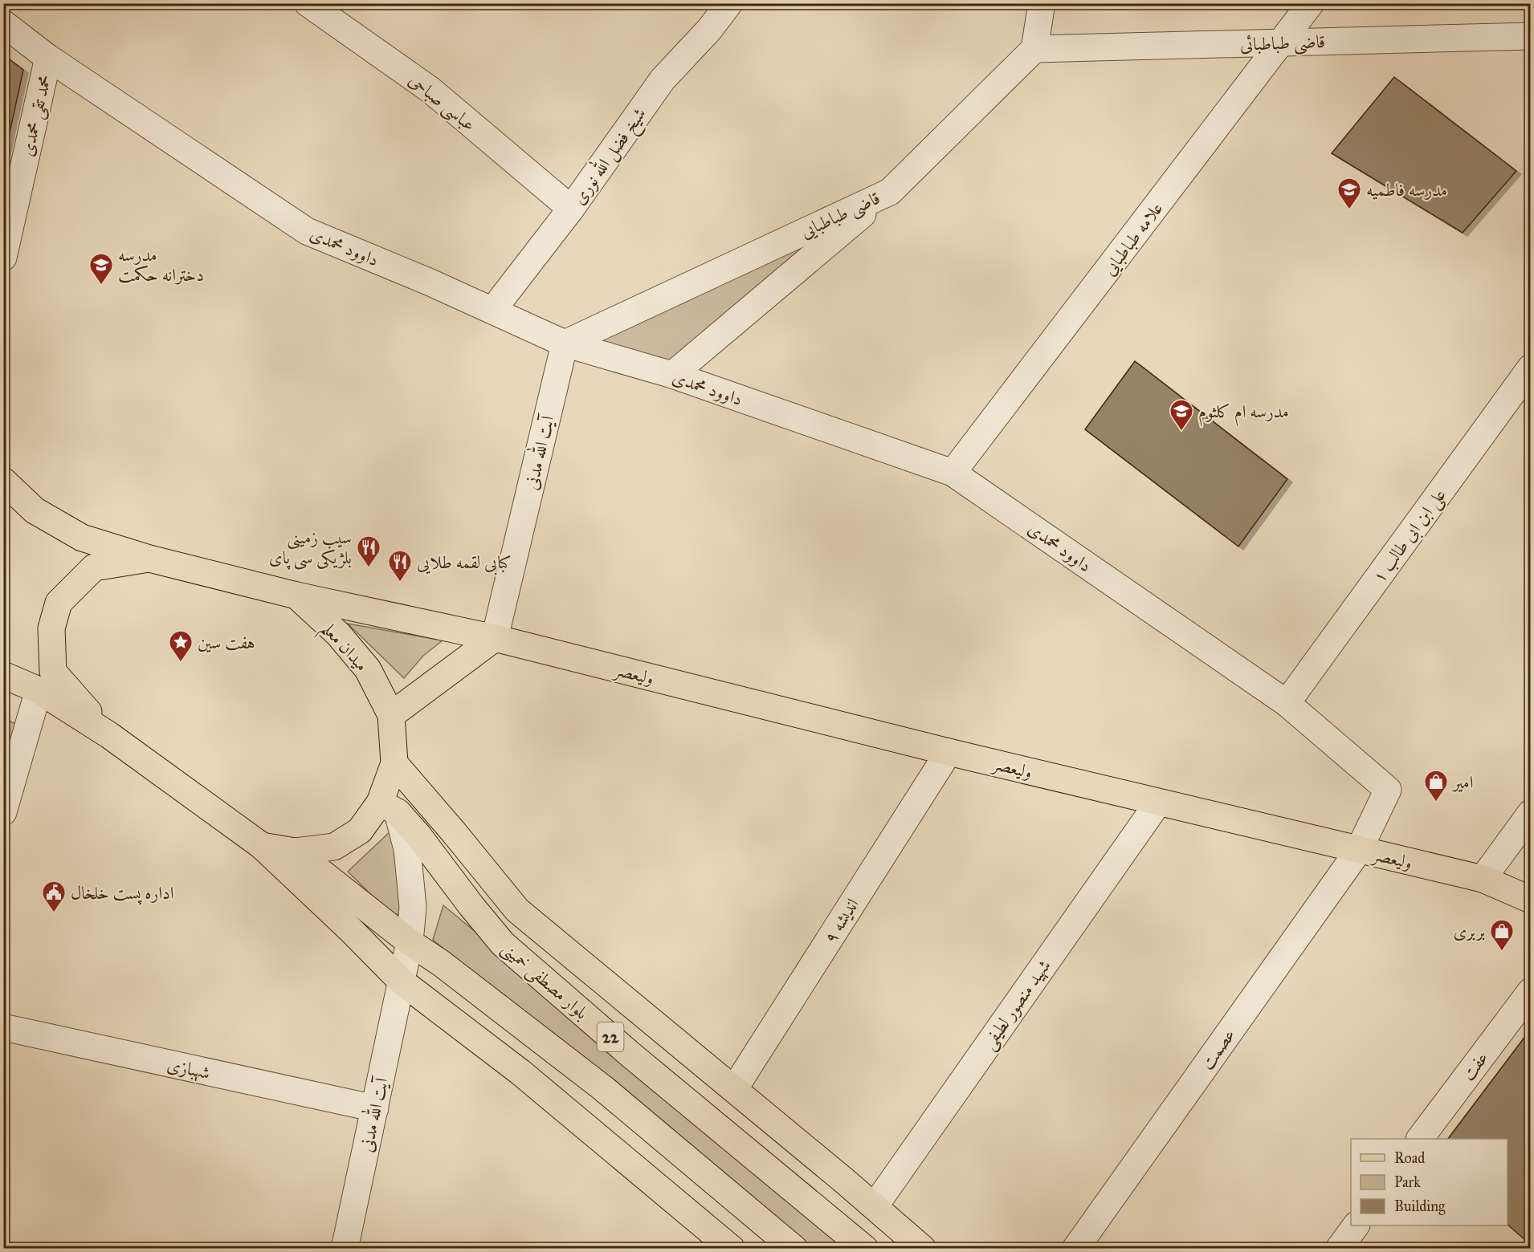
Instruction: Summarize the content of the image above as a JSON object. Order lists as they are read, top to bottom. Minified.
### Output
{"streets":{"main road":["میدان معلم","ولیعصر","بلوار مصطفی خمینی","22"],"street":["قاضی طباطبائی","عباسی صباحی","محمد تقی محمدی","شیخ فضل الله نوری","قاضی طباطبایی","علامه طباطبایی","داوود محمدی","آیت الله مدنی","علی ابن ابی طالب ۱","اندیشه ۹","شهید منصور لطیفی","عصمت","عفت","شهبازی","آیت‌ الله مدنی"]},"crossings":[["قاضی طباطبائی","قاضی طباطبایی"],["قاضی طباطبائی","علامه طباطبایی"],["عباسی صباحی","شیخ فضل الله نوری"],["محمد تقی محمدی","داوود محمدی"],["شیخ فضل الله نوری","داوود محمدی"],["قاضی طباطبایی","داوود محمدی"],["قاضی طباطبایی","آیت الله مدنی"],["علامه طباطبایی","داوود محمدی"],["داوود محمدی","آیت الله مدنی"],["داوود محمدی","علی ابن ابی طالب ۱"],["داوود محمدی","عصمت"],["آیت الله مدنی","ولیعصر"],["میدان معلم","ولیعصر"],["میدان معلم","بلوار مصطفی خمینی"],["میدان معلم","22"],["میدان معلم","آیت‌ الله مدنی"],["ولیعصر","اندیشه ۹"],["ولیعصر","شهید منصور لطیفی"],["ولیعصر","عصمت"],["بلوار مصطفی خمینی","آیت‌ الله مدنی"],["22","آیت‌ الله مدنی"],["شهبازی","آیت‌ الله مدنی"]],"places":{"school or university":["مدرسه فاطمیه","مدرسه دخترانه حکمت","مدرسه ام کلثوم"],"restaurant":["سیب زمینی بلژیکی سی پای","کبابی لقمه طلایی"],"place":["هفت سین"],"shop":["امیر","بربری"],"public building":["اداره پست خلخال"]},"legend":["Road","Park","Building"]}
